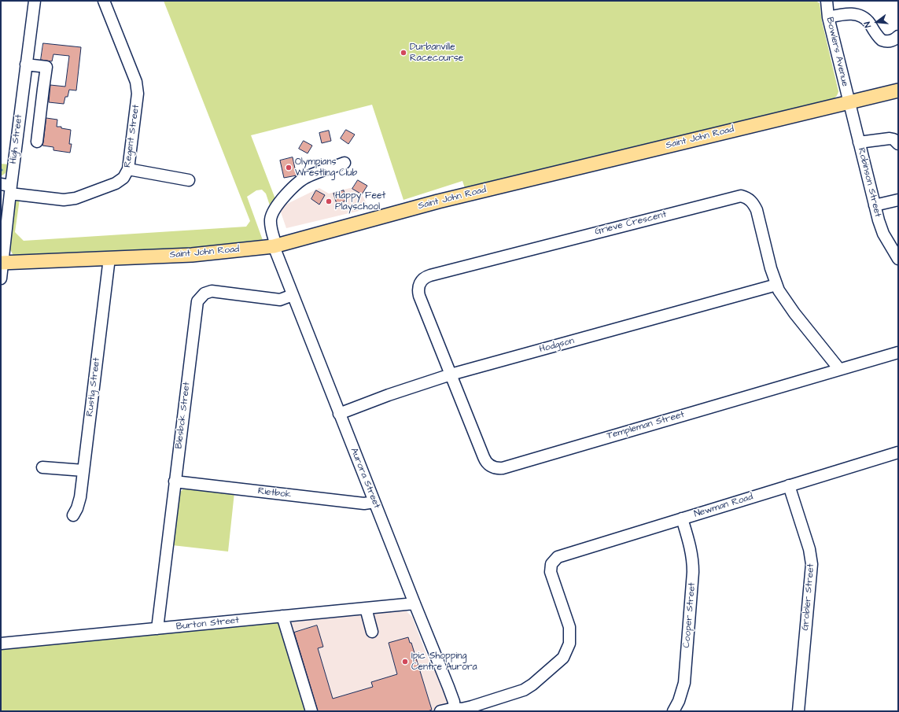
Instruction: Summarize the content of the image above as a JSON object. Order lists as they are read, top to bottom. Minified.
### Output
{"streets":{"main road":["Saint John Road"],"street":["Bowlers Avenue","Regent Street","High Street","Robinson Street","Grieve Crescent","Hodgson","Rustig Street","Blesbok Street","Templeman Street","Aurora Street","Rietbok","Newman Road","Grobler Street","Cooper Street","Burton Street"]},"crossings":[["Bowlers Avenue","Saint John Road"],["Bowlers Avenue","Robinson Street"],["Regent Street","High Street"],["Saint John Road","High Street"],["Saint John Road","Robinson Street"],["Saint John Road","Rustig Street"],["Saint John Road","Aurora Street"],["Grieve Crescent","Hodgson"],["Grieve Crescent","Templeman Street"],["Hodgson","Templeman Street"],["Hodgson","Aurora Street"],["Blesbok Street","Aurora Street"],["Blesbok Street","Rietbok"],["Blesbok Street","Burton Street"],["Aurora Street","Rietbok"],["Aurora Street","Newman Road"],["Aurora Street","Burton Street"],["Newman Road","Grobler Street"],["Newman Road","Cooper Street"]],"places":["Durbanville Racecourse","Olympians Wrestling Club","Happy Feet Playschool","Ipic Shopping Centre Aurora"],"north":"left"}
